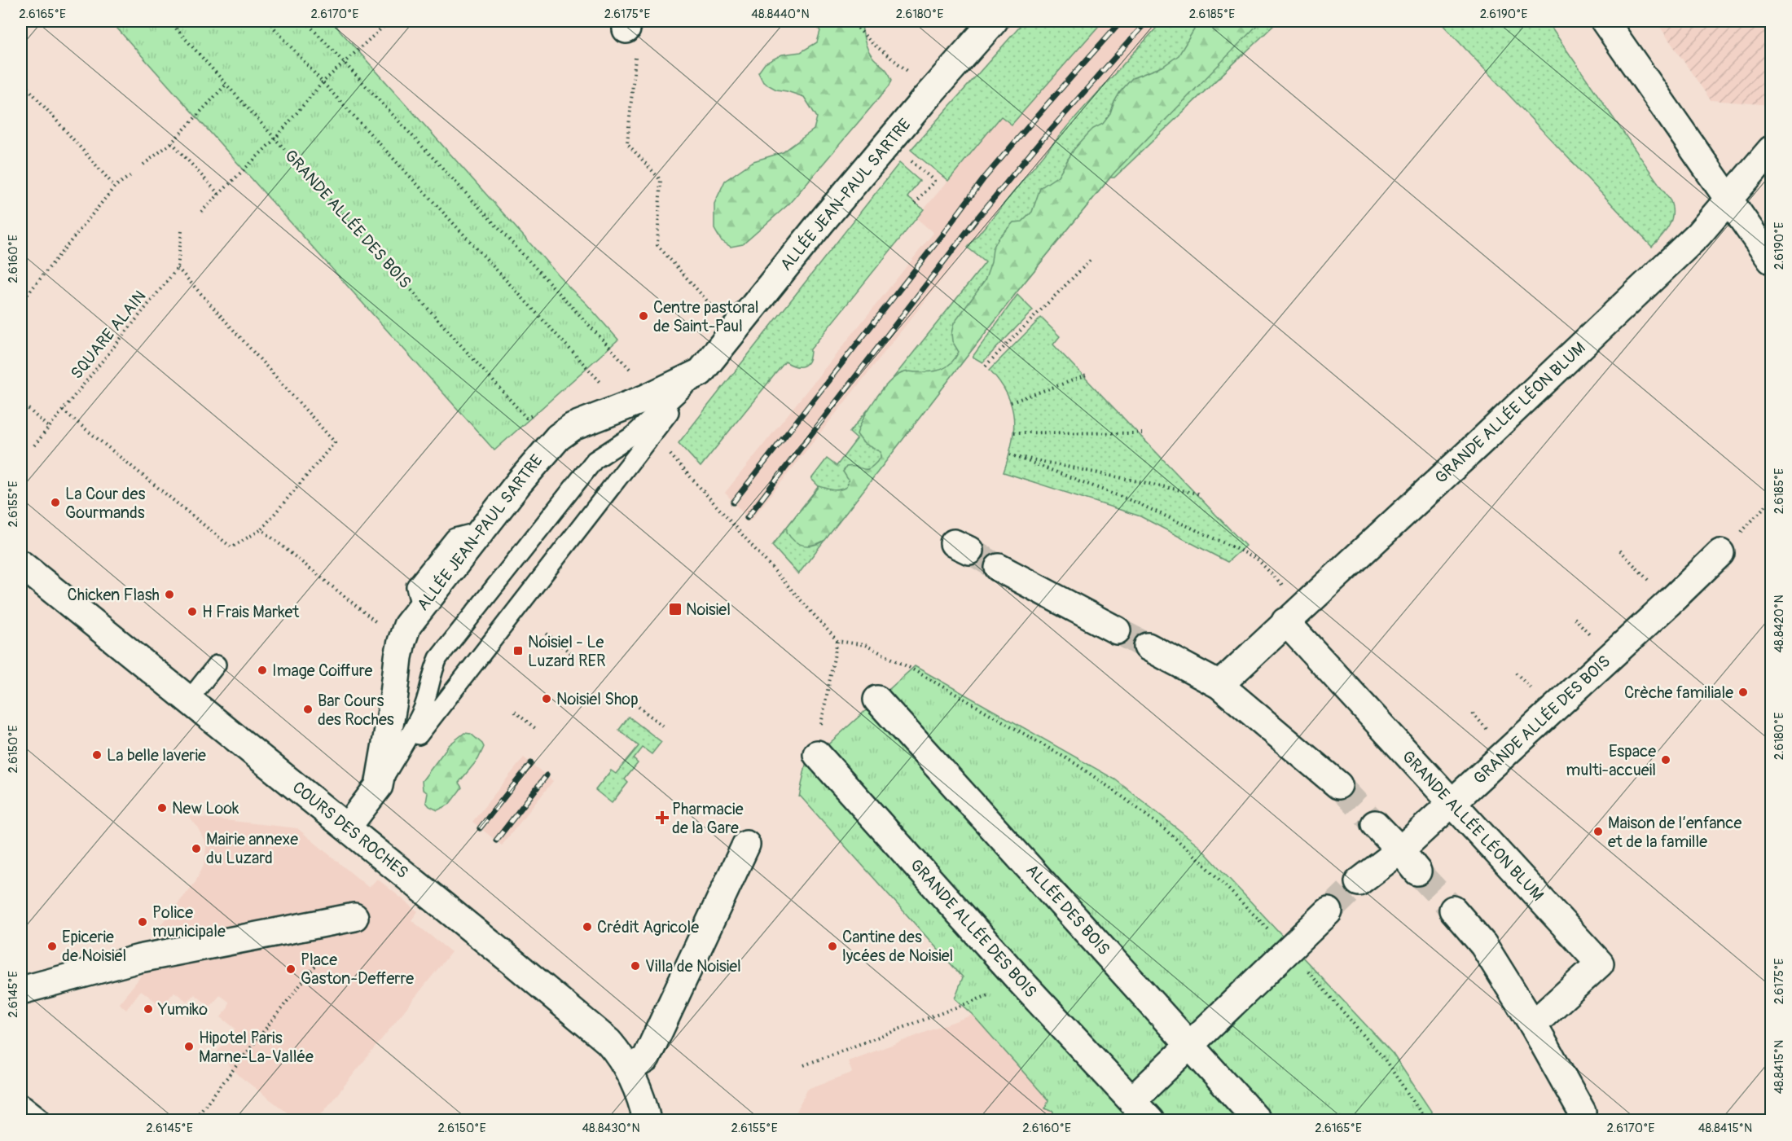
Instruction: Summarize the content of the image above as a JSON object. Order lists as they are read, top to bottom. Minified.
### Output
{"streets":{"street":["ALLÉE JEAN-PAUL SARTRE","GRANDE ALLÉE DES BOIS","GRANDE ALLÉE LÉON BLUM","COURS DES ROCHES","ALLÉE DES BOIS"],"path":["SQUARE ALAIN"]},"crossings":[["ALLÉE JEAN-PAUL SARTRE","COURS DES ROCHES"],["GRANDE ALLÉE DES BOIS","GRANDE ALLÉE LÉON BLUM"]],"places":{"other":["Centre pastoral de Saint-Paul","La Cour des Gourmands","Chicken Flash","H Frais Market","Image Coiffure","Crèche familiale","Noisiel Shop","Bar Cours des Roches","La belle laverie","Espace multi-accueil","New Look","Maison de l’enfance et de la famille","Mairie annexe du Luzard","Police municipale","Crédit Agricole","Epicerie de Noisiel","Cantine des lycées de Noisiel","Villa de Noisiel","Place Gaston-Defferre","Yumiko","Hipotel Paris Marne-La-Vallée"],"transit":["Noisiel","Noisiel - Le Luzard RER"],"health":["Pharmacie de la Gare"]},"coordinates":["2.6165°E","2.6170°E","2.6175°E","48.8440°N","2.6180°E","2.6185°E","2.6190°E","2.6160°E","2.6155°E","48.8420°N","2.6150°E","2.6145°E","48.8415°N","48.8430°N"]}
